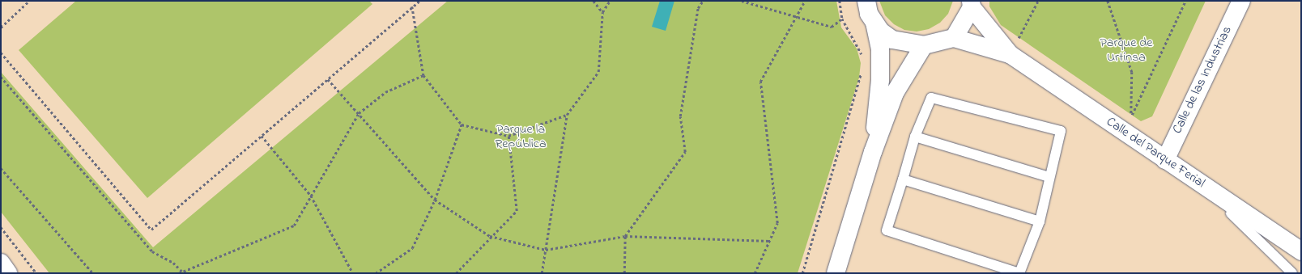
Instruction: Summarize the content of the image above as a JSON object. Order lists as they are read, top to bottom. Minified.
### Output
{"streets":{"street":["Calle de las Industrias","Calle del Parque Ferial"]},"crossings":[["Calle de las Industrias","Calle del Parque Ferial"]],"parks":["Parque de Urtinsa","Parque la República"]}
